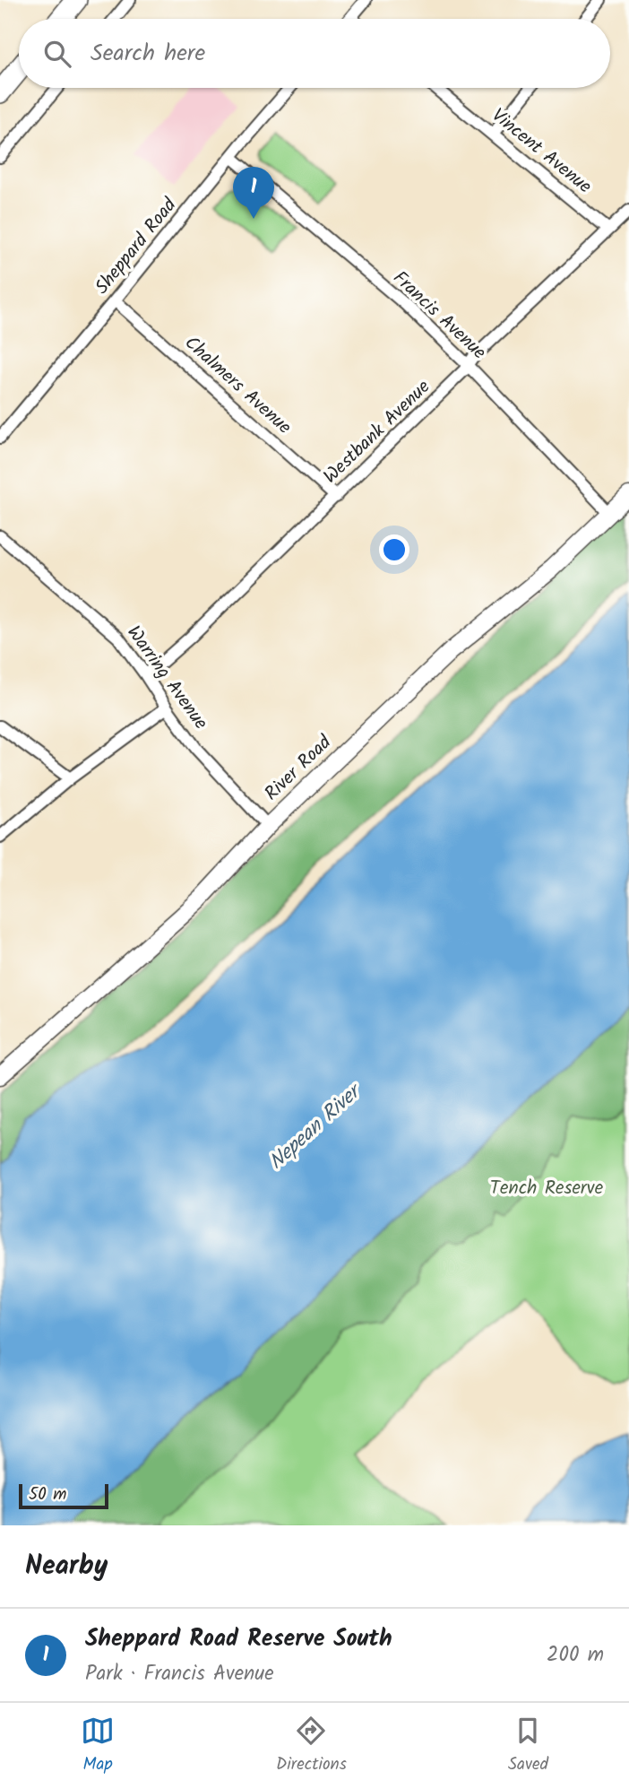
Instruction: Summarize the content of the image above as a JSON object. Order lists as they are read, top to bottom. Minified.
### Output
{"streets":{"street":["Vincent Avenue","Sheppard Road","Francis Avenue","Chalmers Avenue","Westbank Avenue","Warring Avenue","River Road"]},"crossings":[["Vincent Avenue","Westbank Avenue"],["Sheppard Road","Francis Avenue"],["Sheppard Road","Chalmers Avenue"],["Francis Avenue","Westbank Avenue"],["Francis Avenue","River Road"],["Chalmers Avenue","Westbank Avenue"],["Westbank Avenue","Warring Avenue"],["Warring Avenue","River Road"]],"water":["Nepean River"],"parks":["Tench Reserve"],"scale_bar":"50 m","page":{"search":"Search here","pins":"1","scale":"50 m","heading":"Nearby","list":[{"mark":"1","name":"Sheppard Road Reserve South","note":"Park · Francis Avenue","value":"200 m"}],"nav":["Map","Directions","Saved"]}}
